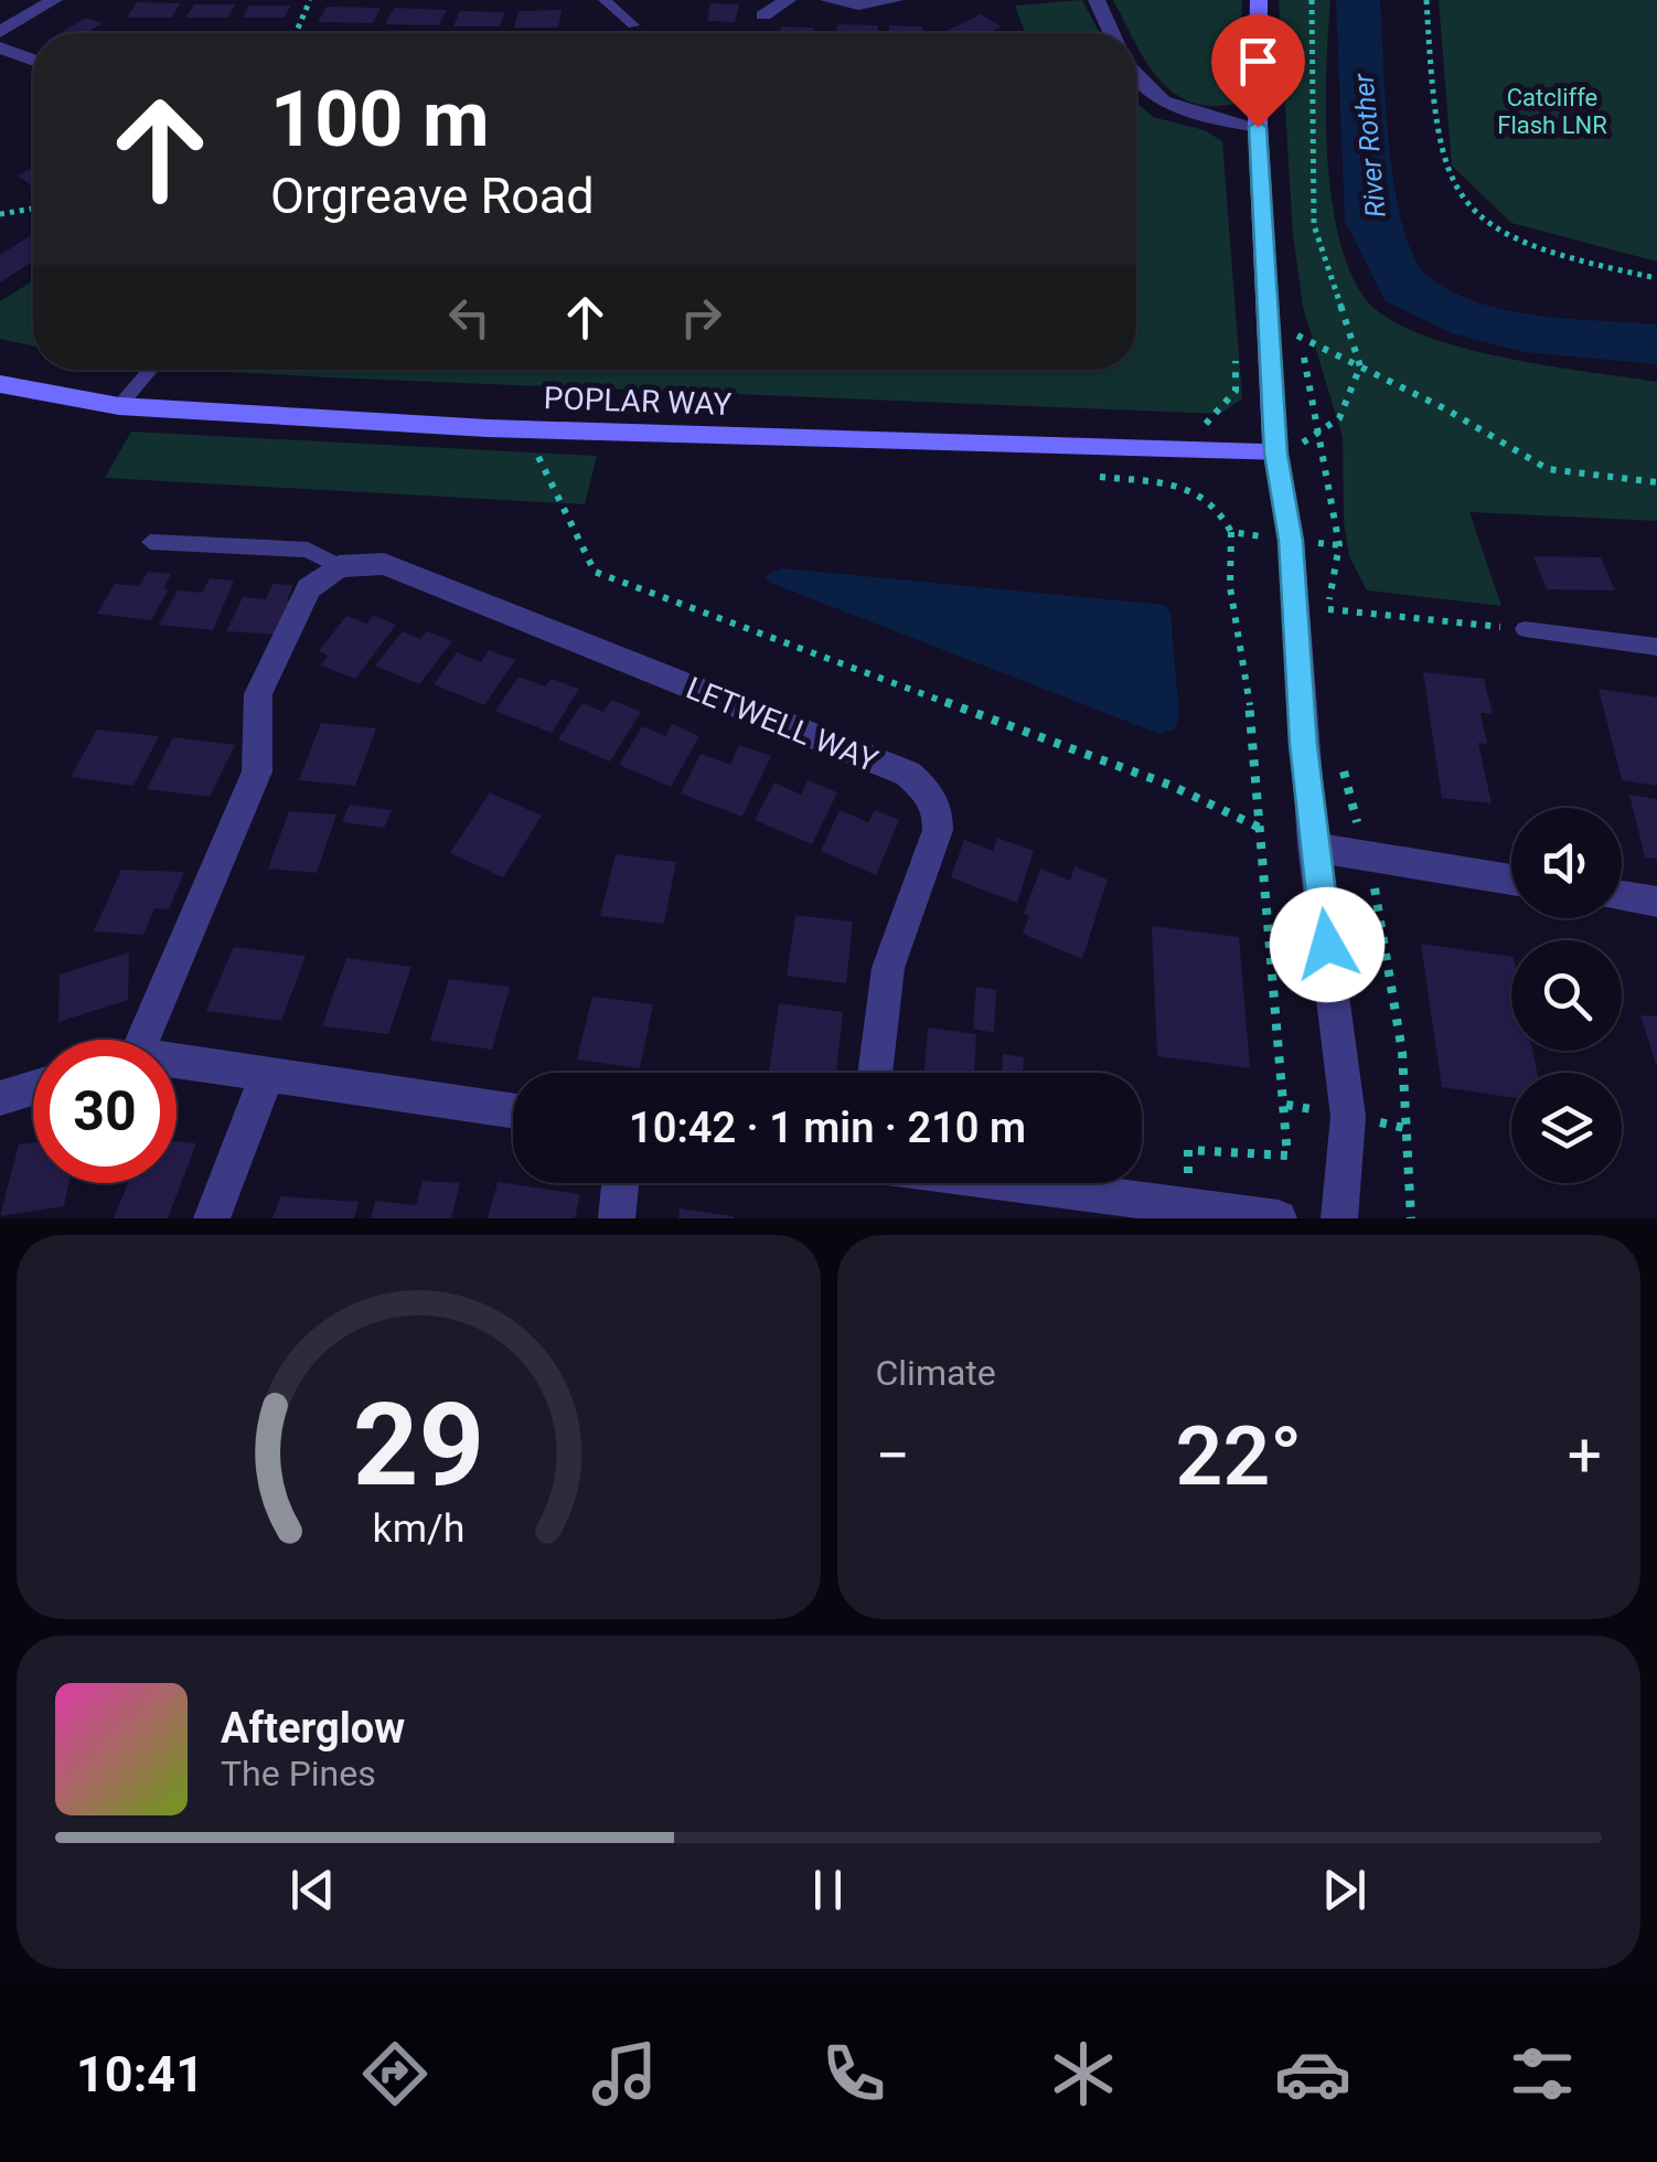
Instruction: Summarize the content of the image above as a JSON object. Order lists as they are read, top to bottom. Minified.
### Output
{"streets":{"main road":["POPLAR WAY"],"street":["LETWELL WAY"]},"water":["River Rother"],"parks":["Catcliffe Flash LNR"],"page":{"turn":["100 m","Orgreave Road"],"limit":"30","trip":"10:42 · 1 min · 210 m","tile":"Climate","heat":["−","22°","+"],"song":["Afterglow","The Pines"],"tabs":"10:41","gauge":["29","km/h"]}}
